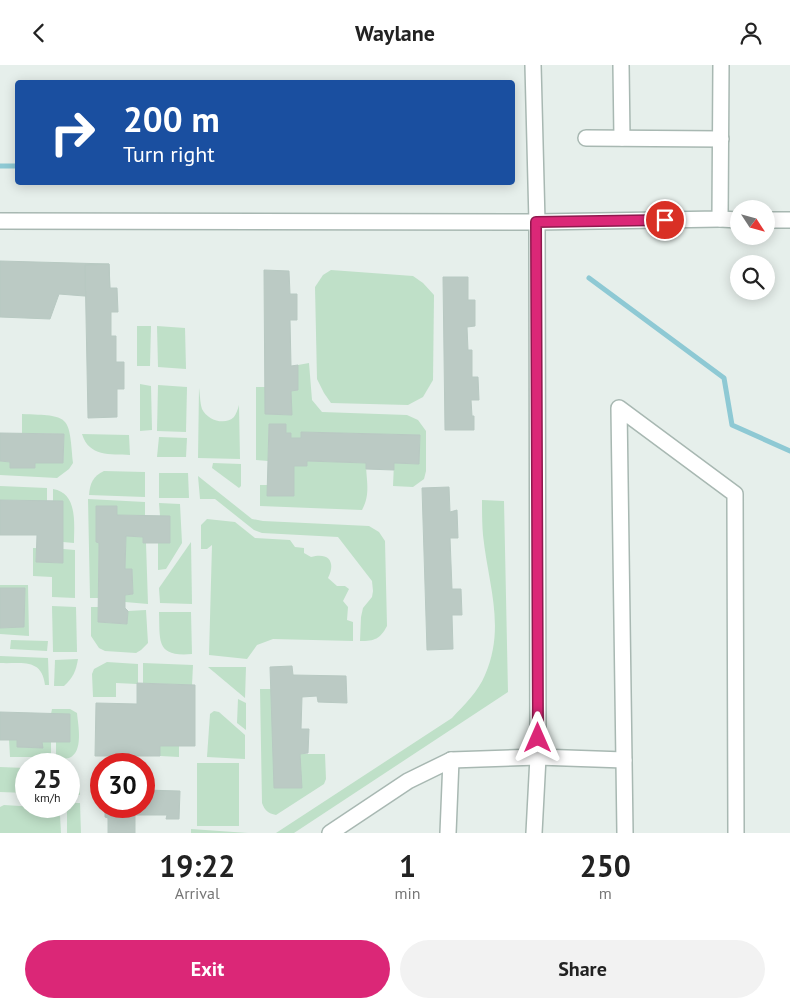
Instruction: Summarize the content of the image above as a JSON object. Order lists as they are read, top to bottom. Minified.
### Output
{"north":"bottom right","page":{"header":"Waylane","turn":["200 m","Turn right"],"speed":"25 km/h","limit":"30","eta":["19:22","Arrival","1","min","250","m"],"buttons":["Exit","Share"]}}
